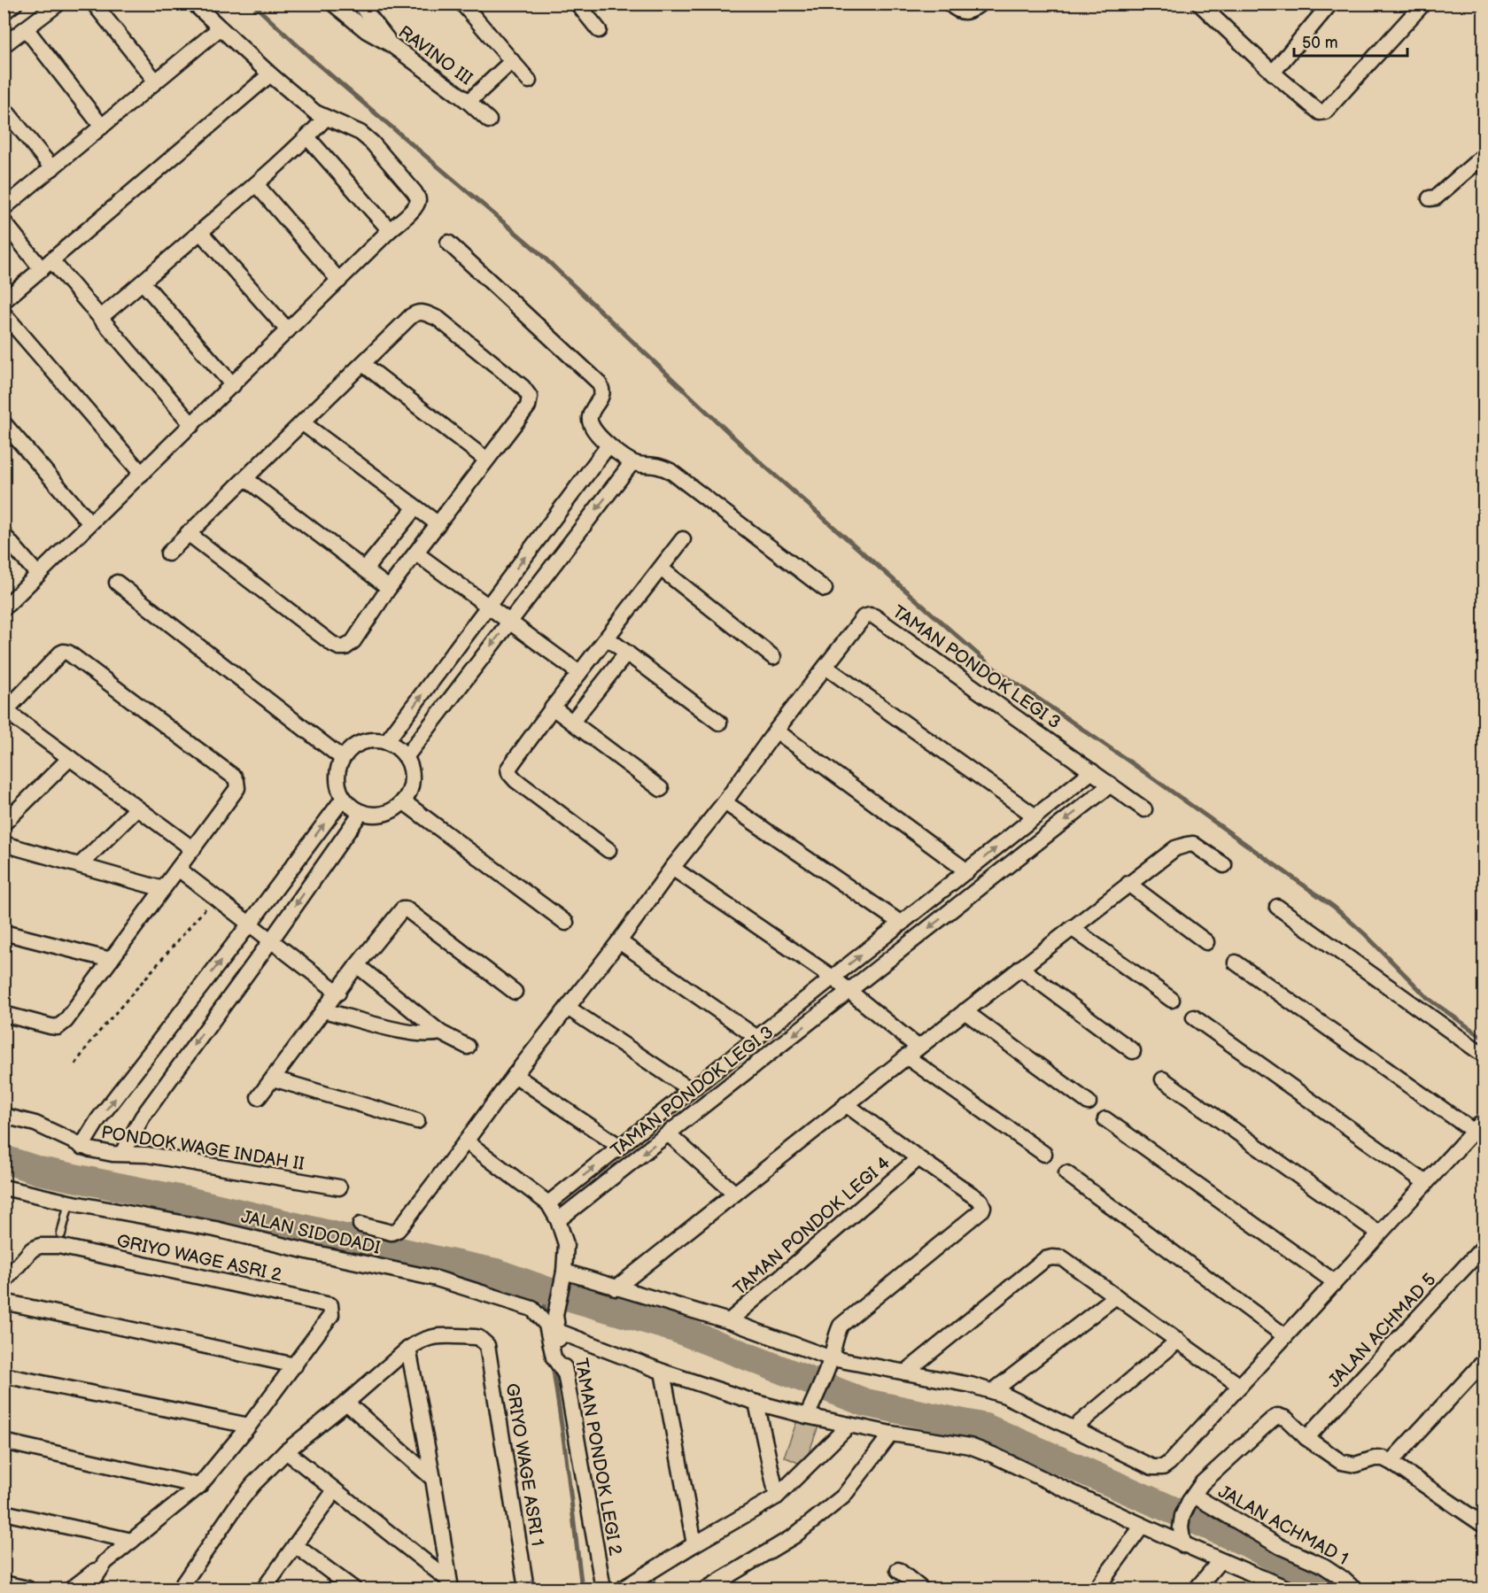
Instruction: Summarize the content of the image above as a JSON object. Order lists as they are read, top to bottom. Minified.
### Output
{"streets":{"street":["RAVINO III","TAMAN PONDOK LEGI 3","PONDOK WAGE INDAH II","TAMAN PONDOK LEGI 4","JALAN SIDODADI","GRIYO WAGE ASRI 2","JALAN ACHMAD 5","TAMAN PONDOK LEGI 2","GRIYO WAGE ASRI 1","JALAN ACHMAD 1"]},"crossings":[["TAMAN PONDOK LEGI 4","TAMAN PONDOK LEGI 2"],["JALAN SIDODADI","TAMAN PONDOK LEGI 2"]],"scale_bar":"50 m"}
